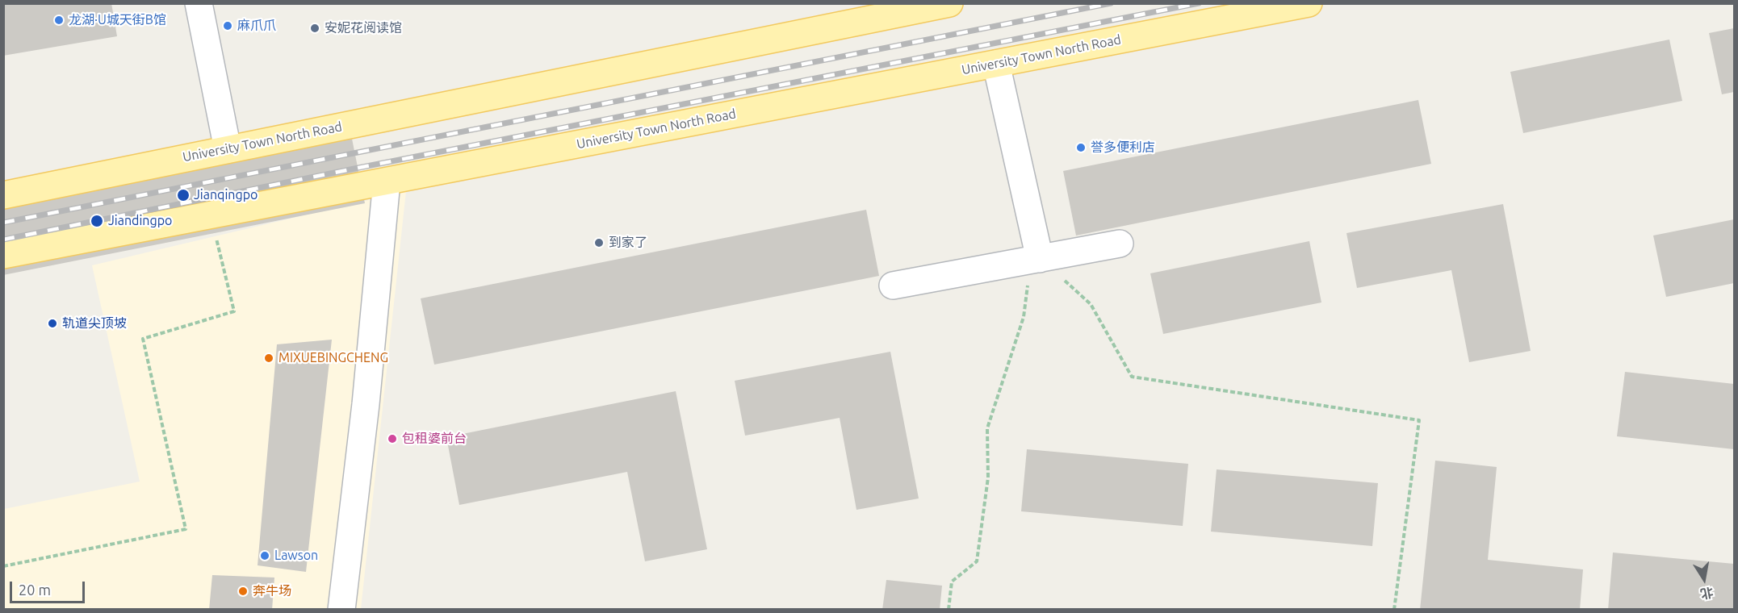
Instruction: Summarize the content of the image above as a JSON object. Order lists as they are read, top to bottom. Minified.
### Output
{"streets":{"main road":["University Town North Road"]},"places":["龙湖·U城天街B馆","麻爪爪","安妮花阅读馆","誉多便利店","Jianqingpo","Jiandingpo","到家了","轨道尖顶坡","MIXUEBINGCHENG","包租婆前台","Lawson","奔牛场"],"scale_bar":"20 m","north":"bottom"}
